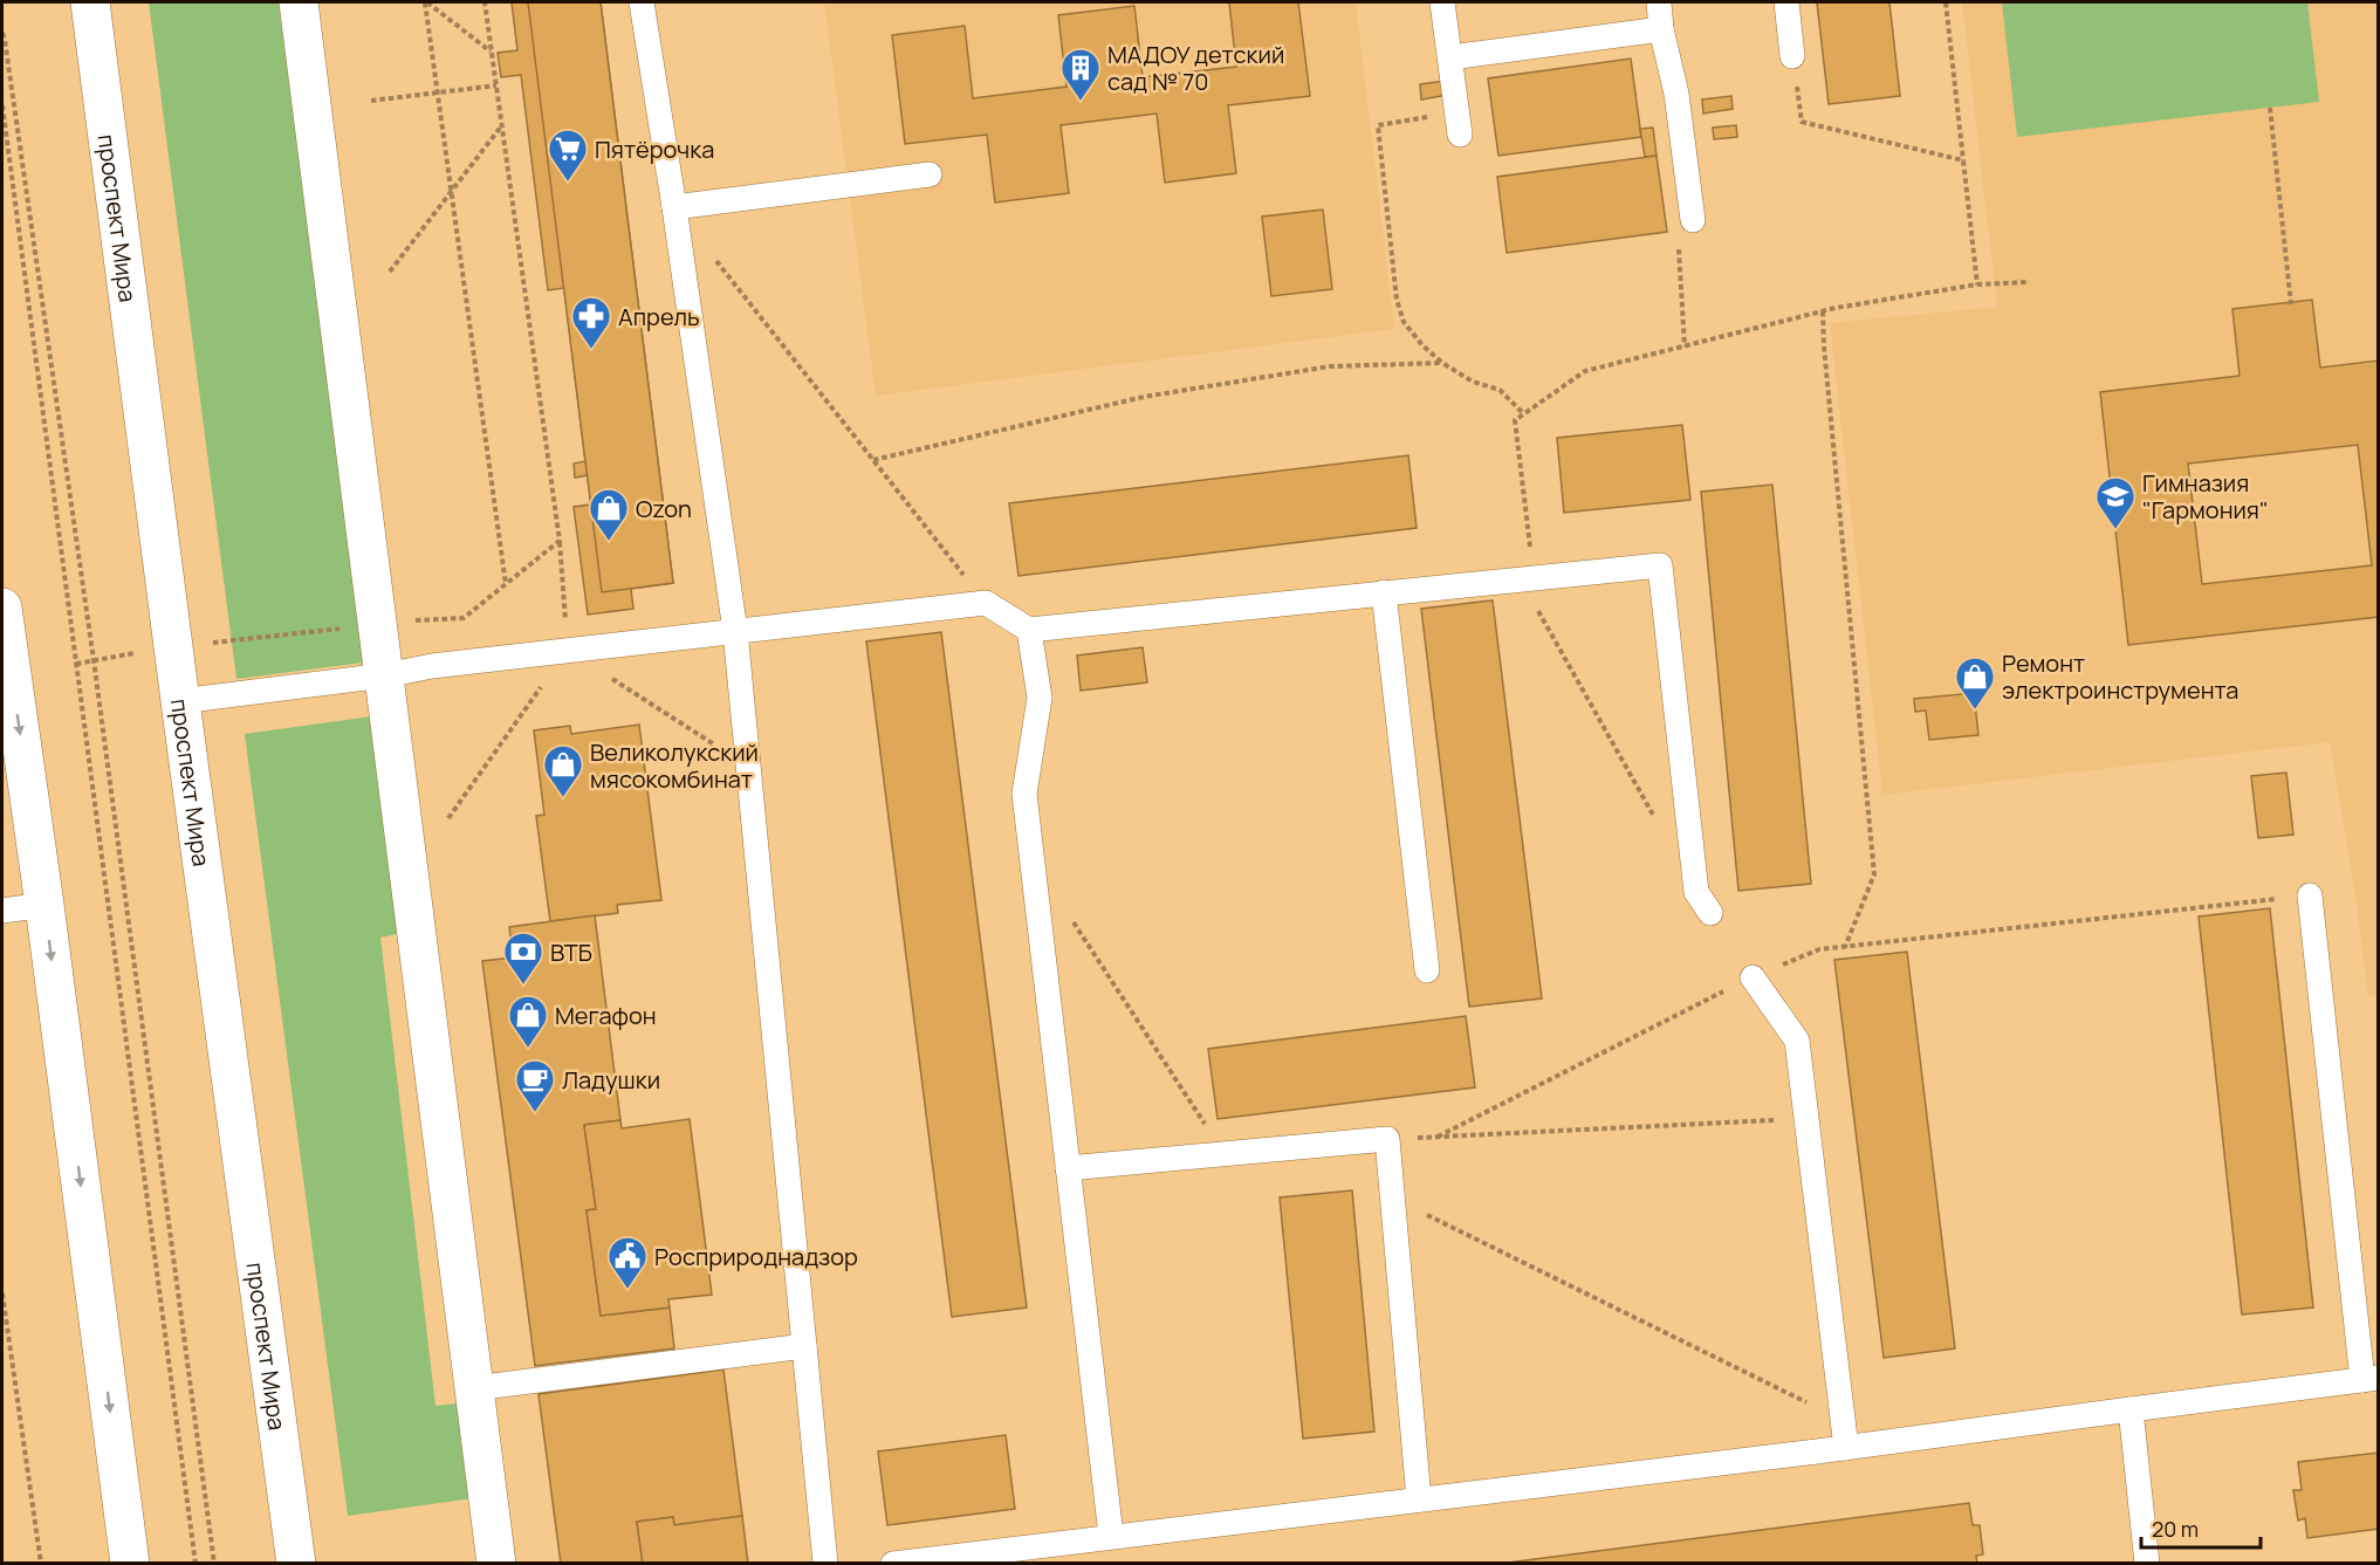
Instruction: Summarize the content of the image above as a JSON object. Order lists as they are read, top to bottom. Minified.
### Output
{"streets":{"street":["проспект Мира"]},"places":{"building":["МАДОУ детский сад № 70"],"supermarket":["Пятёрочка"],"pharmacy":["Апрель"],"school or university":["Гимназия \"Гармония\""],"shop":["Ozon","Ремонт электроинструмента","Великолукский мясокомбинат","Мегафон"],"bank":["ВТБ"],"cafe":["Ладушки"],"public building":["Росприроднадзор"]},"scale_bar":"20 m"}
